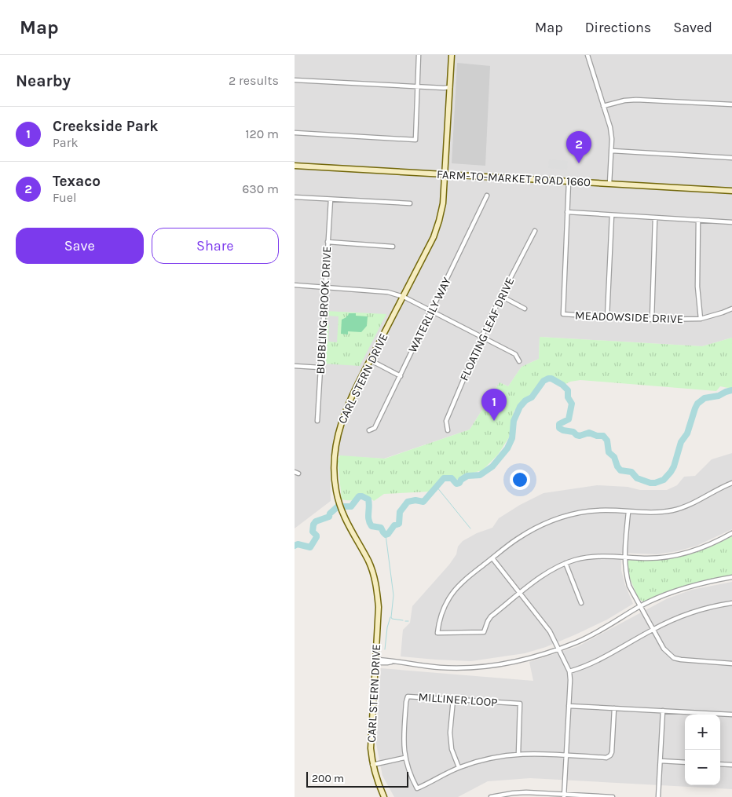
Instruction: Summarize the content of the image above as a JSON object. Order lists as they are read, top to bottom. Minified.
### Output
{"streets":{"street":["FARM-TO-MARKET ROAD 1660","BUBBLING BROOK DRIVE","WATERLILY WAY","MEADOWSIDE DRIVE","FLOATING LEAF DRIVE","CARL STERN DRIVE","MILLINER LOOP"]},"crossings":[["FARM-TO-MARKET ROAD 1660","MEADOWSIDE DRIVE"],["FARM-TO-MARKET ROAD 1660","CARL STERN DRIVE"]],"scale_bar":"200 m","page":{"header":"Map","nav":["Map","Directions","Saved"],"heading":["Nearby","2 results"],"list":[{"mark":"1","name":"Creekside Park","note":"Park","value":"120 m"},{"mark":"2","name":"Texaco","note":"Fuel","value":"630 m"}],"pins":["2","1"],"buttons":["Save","Share"],"map_buttons":["+","−"],"scale":"200 m"}}
